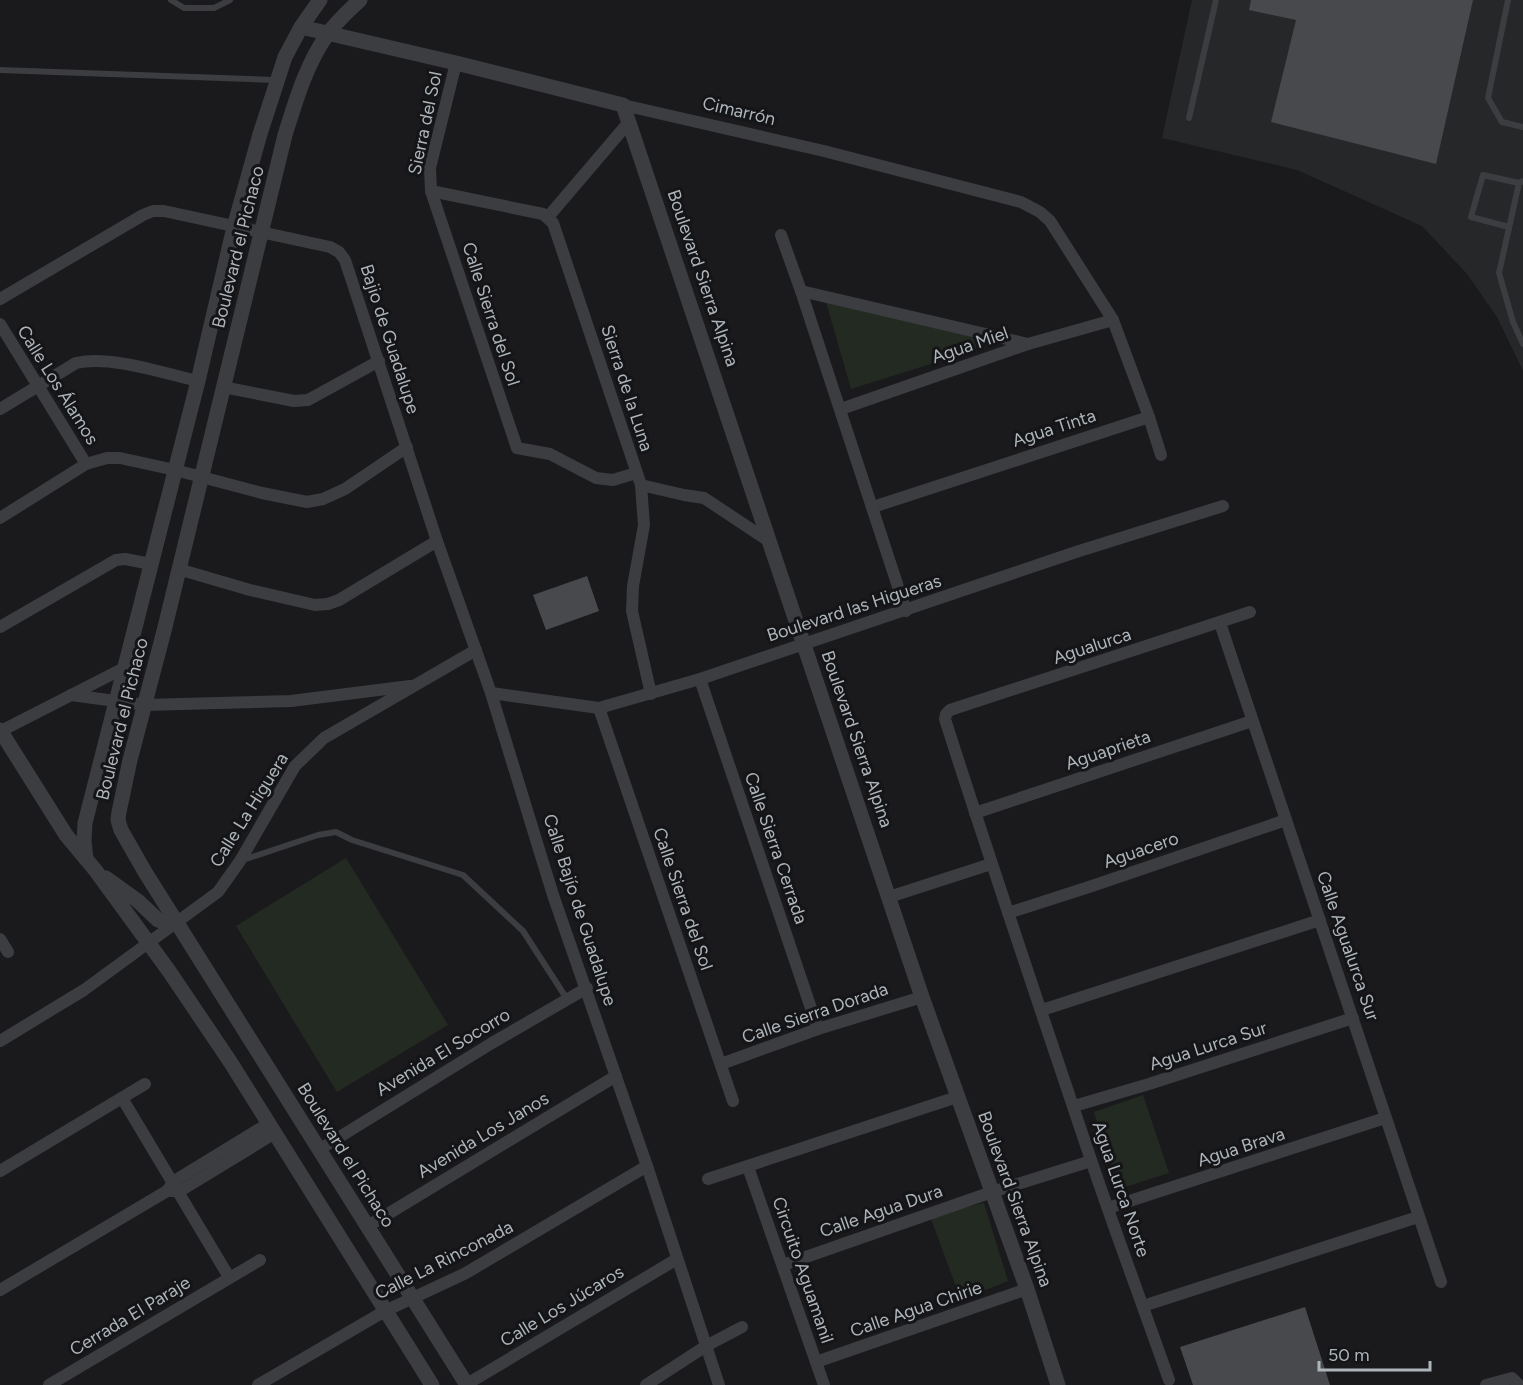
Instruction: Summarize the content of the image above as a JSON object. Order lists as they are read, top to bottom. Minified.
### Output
{"streets":{"street":["Cimarrón","Sierra del Sol","Boulevard el Pichaco","Boulevard Sierra Alpina","Calle Sierra del Sol","Bajio de Guadalupe","Agua Miel","Calle Los Álamos","Sierra de la Luna","Agua Tinta","Boulevard las Higueras","Agualurca","Aguaprieta","Calle La Higuera","Calle Sierra Cerrada","Aguacero","Calle Bajío de Guadalupe","Calle Agualurca Sur","Calle Sierra Dorada","Agua Lurca Sur","Avenida El Socorro","Avenida Los Janos","Agua Brava","Agua Lurca Norte","Calle Agua Dura","Calle La Rinconada","Circuito Aguamanil","Calle Los Júcaros","Calle Agua Chirie","Cerrada El Paraje"]},"crossings":[["Cimarrón","Sierra del Sol"],["Cimarrón","Boulevard el Pichaco"],["Cimarrón","Boulevard Sierra Alpina"],["Cimarrón","Agua Miel"],["Sierra del Sol","Calle Sierra del Sol"],["Boulevard el Pichaco","Bajio de Guadalupe"],["Boulevard el Pichaco","Calle La Higuera"],["Boulevard el Pichaco","Avenida El Socorro"],["Boulevard el Pichaco","Avenida Los Janos"],["Boulevard el Pichaco","Calle La Rinconada"],["Boulevard el Pichaco","Calle Los Júcaros"],["Boulevard Sierra Alpina","Boulevard las Higueras"],["Boulevard Sierra Alpina","Calle Sierra Dorada"],["Boulevard Sierra Alpina","Calle Agua Dura"],["Boulevard Sierra Alpina","Calle Agua Chirie"],["Calle Sierra del Sol","Sierra de la Luna"],["Calle Sierra del Sol","Boulevard las Higueras"],["Calle Sierra del Sol","Calle Sierra Dorada"],["Bajio de Guadalupe","Calle Bajío de Guadalupe"],["Sierra de la Luna","Boulevard las Higueras"],["Boulevard las Higueras","Calle Sierra Cerrada"],["Boulevard las Higueras","Calle Bajío de Guadalupe"],["Agualurca","Calle Agualurca Sur"],["Agualurca","Agua Lurca Norte"],["Aguaprieta","Calle Agualurca Sur"],["Aguaprieta","Agua Lurca Norte"],["Calle La Higuera","Calle Bajío de Guadalupe"],["Calle Sierra Cerrada","Calle Sierra Dorada"],["Aguacero","Calle Agualurca Sur"],["Aguacero","Agua Lurca Norte"],["Calle Bajío de Guadalupe","Avenida El Socorro"],["Calle Bajío de Guadalupe","Avenida Los Janos"],["Calle Bajío de Guadalupe","Calle La Rinconada"],["Calle Bajío de Guadalupe","Calle Los Júcaros"],["Calle Agualurca Sur","Agua Lurca Sur"],["Calle Agualurca Sur","Agua Brava"],["Agua Lurca Sur","Agua Lurca Norte"],["Agua Brava","Agua Lurca Norte"],["Agua Lurca Norte","Calle Agua Dura"],["Calle Agua Dura","Circuito Aguamanil"],["Circuito Aguamanil","Calle Agua Chirie"]],"scale_bar":"50 m"}
